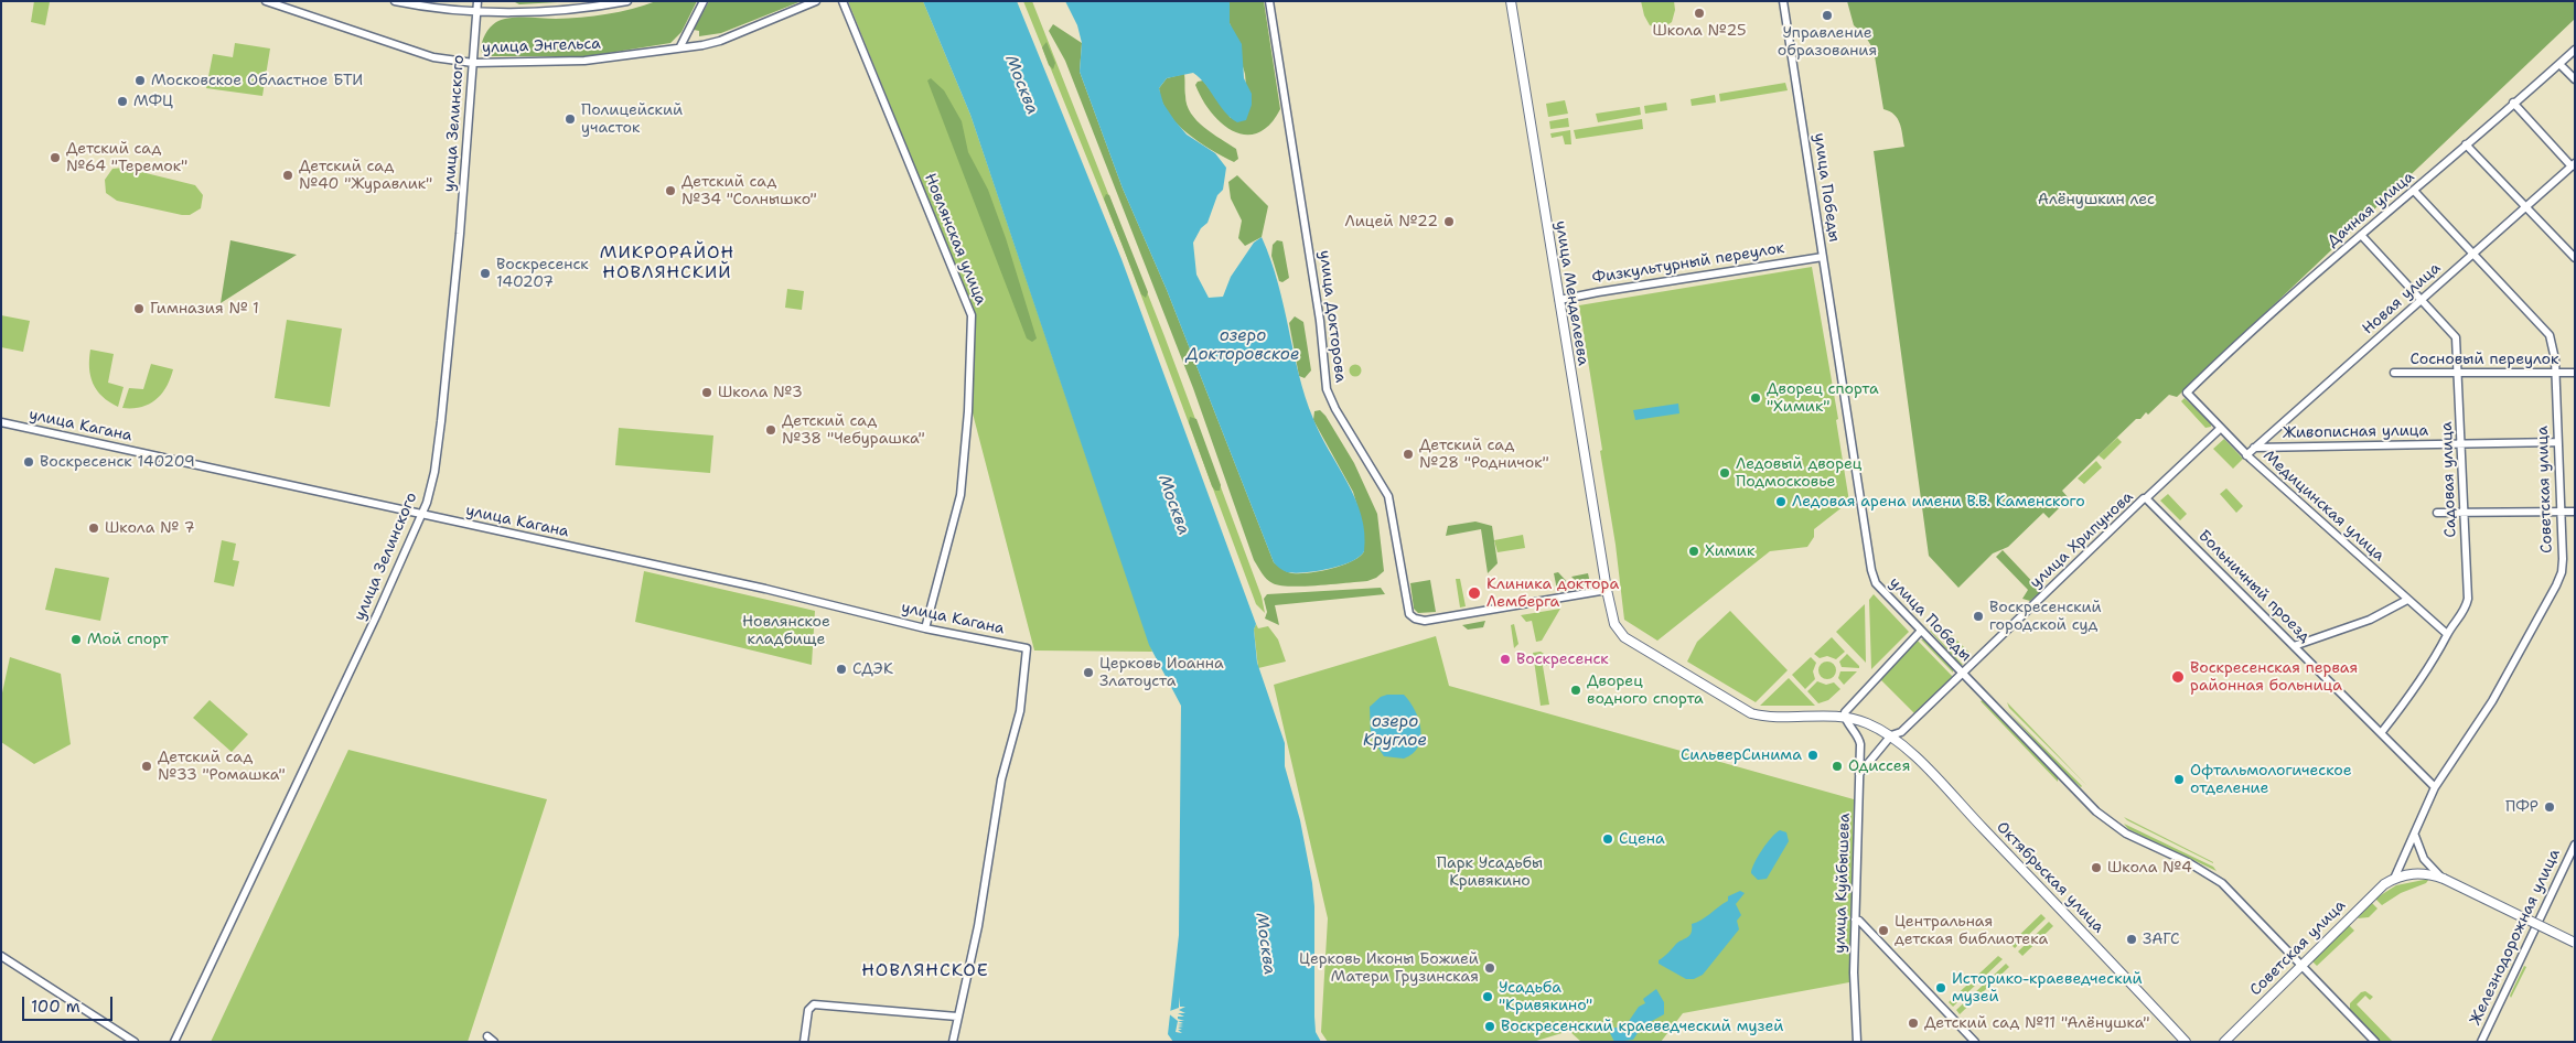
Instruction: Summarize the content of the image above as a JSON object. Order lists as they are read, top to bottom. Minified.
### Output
{"streets":{"main road":["улица Менделеева","Советская улица","Октябрьская улица"],"street":["улица Энгельса","улица Зелинского","улица Победы","Дачная улица","Новлянская улица","Физкультурный переулок","Новая улица","улица Докторова","Сосновый переулок","улица Кагана","Живописная улица","Садовая улица","Медицинская улица","улица Хрипунова","Больничный проезд","улица Куйбышева","Железнодорожная улица"]},"crossings":[["улица Энгельса","улица Зелинского"],["улица Зелинского","улица Кагана"],["улица Победы","Физкультурный переулок"],["улица Победы","Советская улица"],["улица Победы","улица Хрипунова"],["Дачная улица","Садовая улица"],["Дачная улица","Советская улица"],["Дачная улица","Медицинская улица"],["Новлянская улица","улица Кагана"],["Физкультурный переулок","улица Менделеева"],["улица Менделеева","улица Докторова"],["улица Менделеева","Октябрьская улица"],["улица Менделеева","улица Куйбышева"],["Новая улица","Живописная улица"],["Новая улица","Садовая улица"],["Новая улица","Советская улица"],["Новая улица","Медицинская улица"],["Сосновый переулок","Садовая улица"],["Сосновый переулок","Советская улица"],["Живописная улица","Садовая улица"],["Живописная улица","Советская улица"],["Садовая улица","Медицинская улица"],["Садовая улица","Больничный проезд"],["Советская улица","Больничный проезд"],["Медицинская улица","улица Хрипунова"],["улица Хрипунова","Больничный проезд"],["улица Хрипунова","Октябрьская улица"],["Октябрьская улица","улица Куйбышева"]],"districts":["МИКРОРАЙОН НОВЛЯНСКИЙ","НОВЛЯНСКОЕ"],"water":["Москва","озеро Докторовское","озеро Круглое"],"parks":["Алёнушкин лес","Новлянское кладбище","Парк Усадьбы Кривякино"],"places":["Школа №25","Управление образования","Московское Областное БТИ","МФЦ","Полицейский участок","Детский сад №64 \"Теремок\"","Детский сад №40 \"Журавлик\"","Детский сад №34 \"Солнышко\"","Лицей №22","Воскресенск 140207","Гимназия № 1","Школа №3","Дворец спорта \"Химик\"","Детский сад №38 \"Чебурашка\"","Детский сад №28 \"Родничок\"","Воскресенск 140209","Ледовый дворец Подмосковье","Ледовая арена имени В.В. Каменского","Школа № 7","Химик","Клиника доктора Лемберга","Воскресенский городской суд","Мой спорт","Воскресенск","СДЭК","Церковь Иоанна Златоуста","Воскресенская первая районная больница","Дворец водного спорта","СильверСинима","Детский сад №33 \"Ромашка\"","Одиссея","Офтальмологическое отделение","ПФР","Сцена","Школа №4","Центральная детская библиотека","ЗАГС","Церковь Иконы Божией Матери Грузинская","Историко-краеведческий музей","Усадьба \"Кривякино\"","Детский сад №11 \"Алёнушка\"","Воскресенский краеведческий музей"],"scale_bar":"100 m"}
